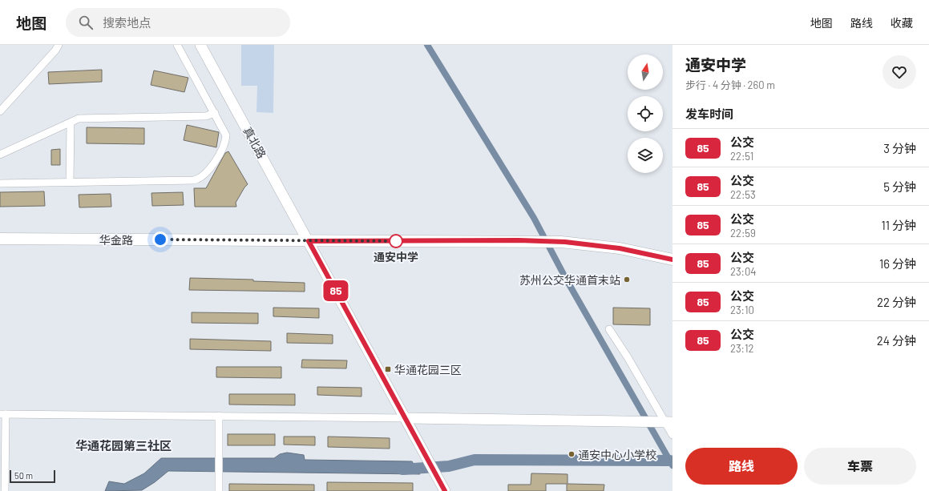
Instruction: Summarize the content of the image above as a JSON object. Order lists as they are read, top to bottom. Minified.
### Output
{"streets":{"main road":["华金路"],"street":["真北路"]},"crossings":[["真北路","华金路"]],"districts":["华通花园第三社区"],"places":{"other":["通安中学","苏州公交华通首末站","通安中心小学校"],"transit":["华通花园三区"]},"lines":["bus line 85"],"scale_bar":"50 m","north":"top","page":{"header":"地图","search":"搜索地点","nav":["地图","路线","收藏"],"on_map":"85","heading":[["通安中学","步行 · 4 分钟 · 260 m"],"发车时间"],"list":[{"mark":"85","name":"公交","note":"22:51","value":"3 分钟"},{"mark":"85","name":"公交","note":"22:53","value":"5 分钟"},{"mark":"85","name":"公交","note":"22:59","value":"11 分钟"},{"mark":"85","name":"公交","note":"23:04","value":"16 分钟"},{"mark":"85","name":"公交","note":"23:10","value":"22 分钟"},{"mark":"85","name":"公交","note":"23:12","value":"24 分钟"}],"buttons":["路线","车票"],"scale":"50 m"}}
